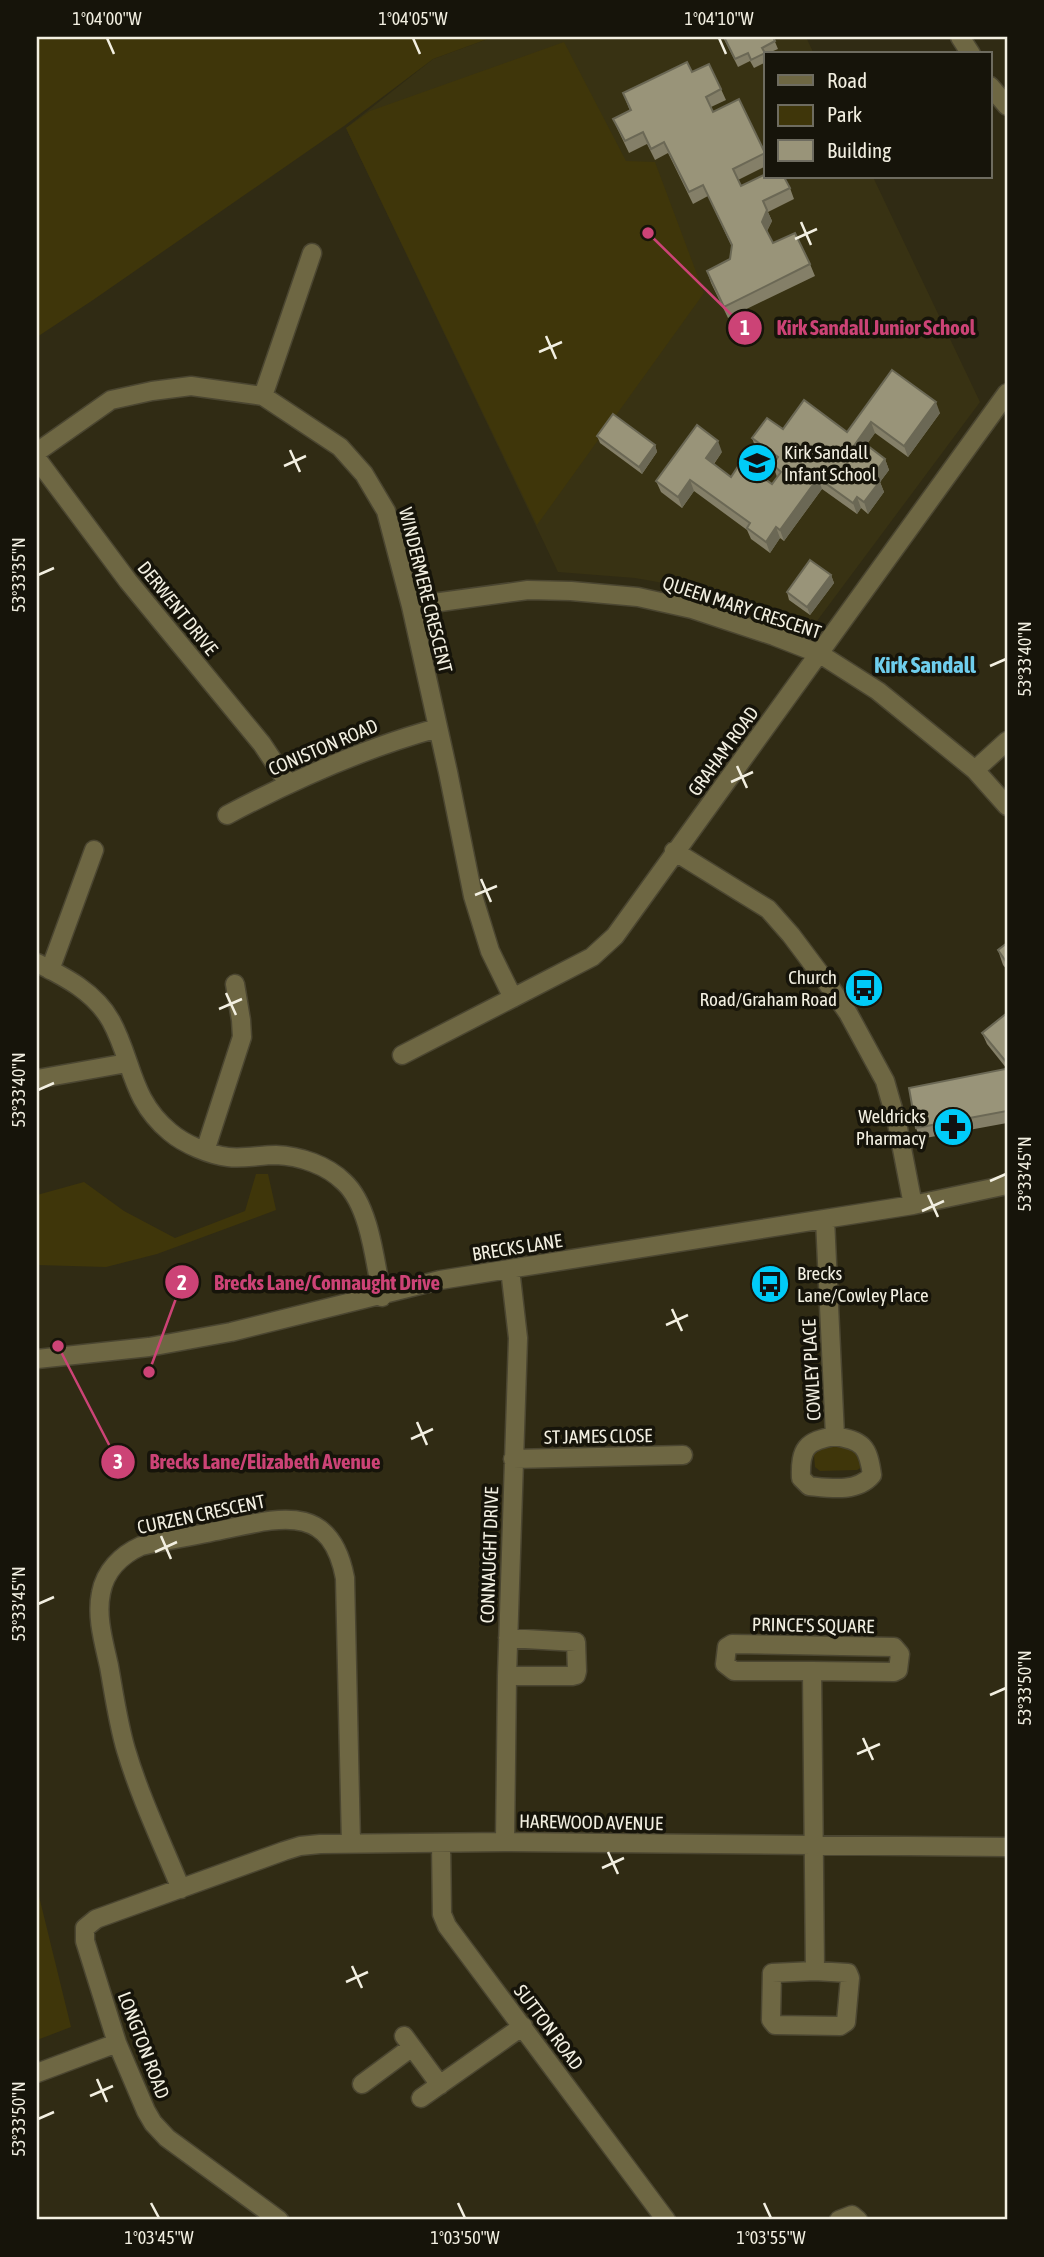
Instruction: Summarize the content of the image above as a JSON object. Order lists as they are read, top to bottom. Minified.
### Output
{"streets":{"street":["WINDERMERE CRESCENT","QUEEN MARY CRESCENT","DERWENT DRIVE","CONISTON ROAD","GRAHAM ROAD","BRECKS LANE","COWLEY PLACE","ST JAMES CLOSE","CURZEN CRESCENT","CONNAUGHT DRIVE","PRINCE'S SQUARE","HAREWOOD AVENUE","SUTTON ROAD","LONGTON ROAD"]},"crossings":[["WINDERMERE CRESCENT","QUEEN MARY CRESCENT"],["WINDERMERE CRESCENT","CONISTON ROAD"],["WINDERMERE CRESCENT","GRAHAM ROAD"],["QUEEN MARY CRESCENT","GRAHAM ROAD"],["DERWENT DRIVE","CONISTON ROAD"],["BRECKS LANE","COWLEY PLACE"],["BRECKS LANE","CONNAUGHT DRIVE"],["ST JAMES CLOSE","CONNAUGHT DRIVE"],["CURZEN CRESCENT","HAREWOOD AVENUE"],["CURZEN CRESCENT","LONGTON ROAD"],["CONNAUGHT DRIVE","HAREWOOD AVENUE"],["HAREWOOD AVENUE","SUTTON ROAD"],["HAREWOOD AVENUE","LONGTON ROAD"]],"districts":["Kirk Sandall"],"places":{"other":["Kirk Sandall Junior School","Brecks Lane/Elizabeth Avenue","Brecks Lane/Connaught Drive"],"school or university":["Kirk Sandall Infant School"],"bus stop":["Church Road/Graham Road","Brecks Lane/Cowley Place"],"pharmacy":["Weldricks Pharmacy"]},"legend":["Road","Park","Building"],"coordinates":["1°04'00\"W","1°04'05\"W","1°04'10\"W","53°33'35\"N","53°33'40\"N","53°33'45\"N","53°33'50\"N","1°03'45\"W","1°03'50\"W","1°03'55\"W"]}
